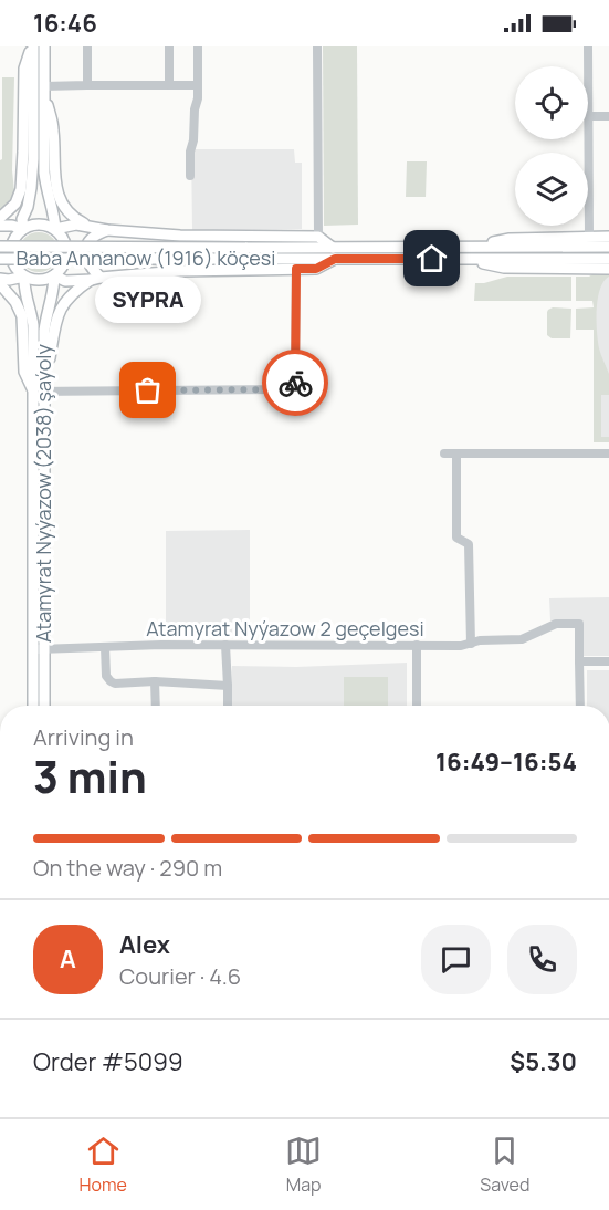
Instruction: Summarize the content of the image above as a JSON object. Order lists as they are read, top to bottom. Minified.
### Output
{"streets":{"main road":["Baba Annanow (1916) köçesi","Atamyrat Nyýazow (2038) şaýoly"],"street":["Atamyrat Nyýazow 2 geçelgesi"]},"crossings":[["Atamyrat Nyýazow (2038) şaýoly","Atamyrat Nyýazow 2 geçelgesi"]],"places":["SYPRA"],"page":{"status":"16:46","bubble":"SYPRA","heading":["3 min","Arriving in","16:49–16:54"],"panel":["Alex","Courier · 4.6","Order #5099","$5.30"],"bar":"On the way · 290 m","round":"A","tabs":["Home","Map","Saved"]}}
